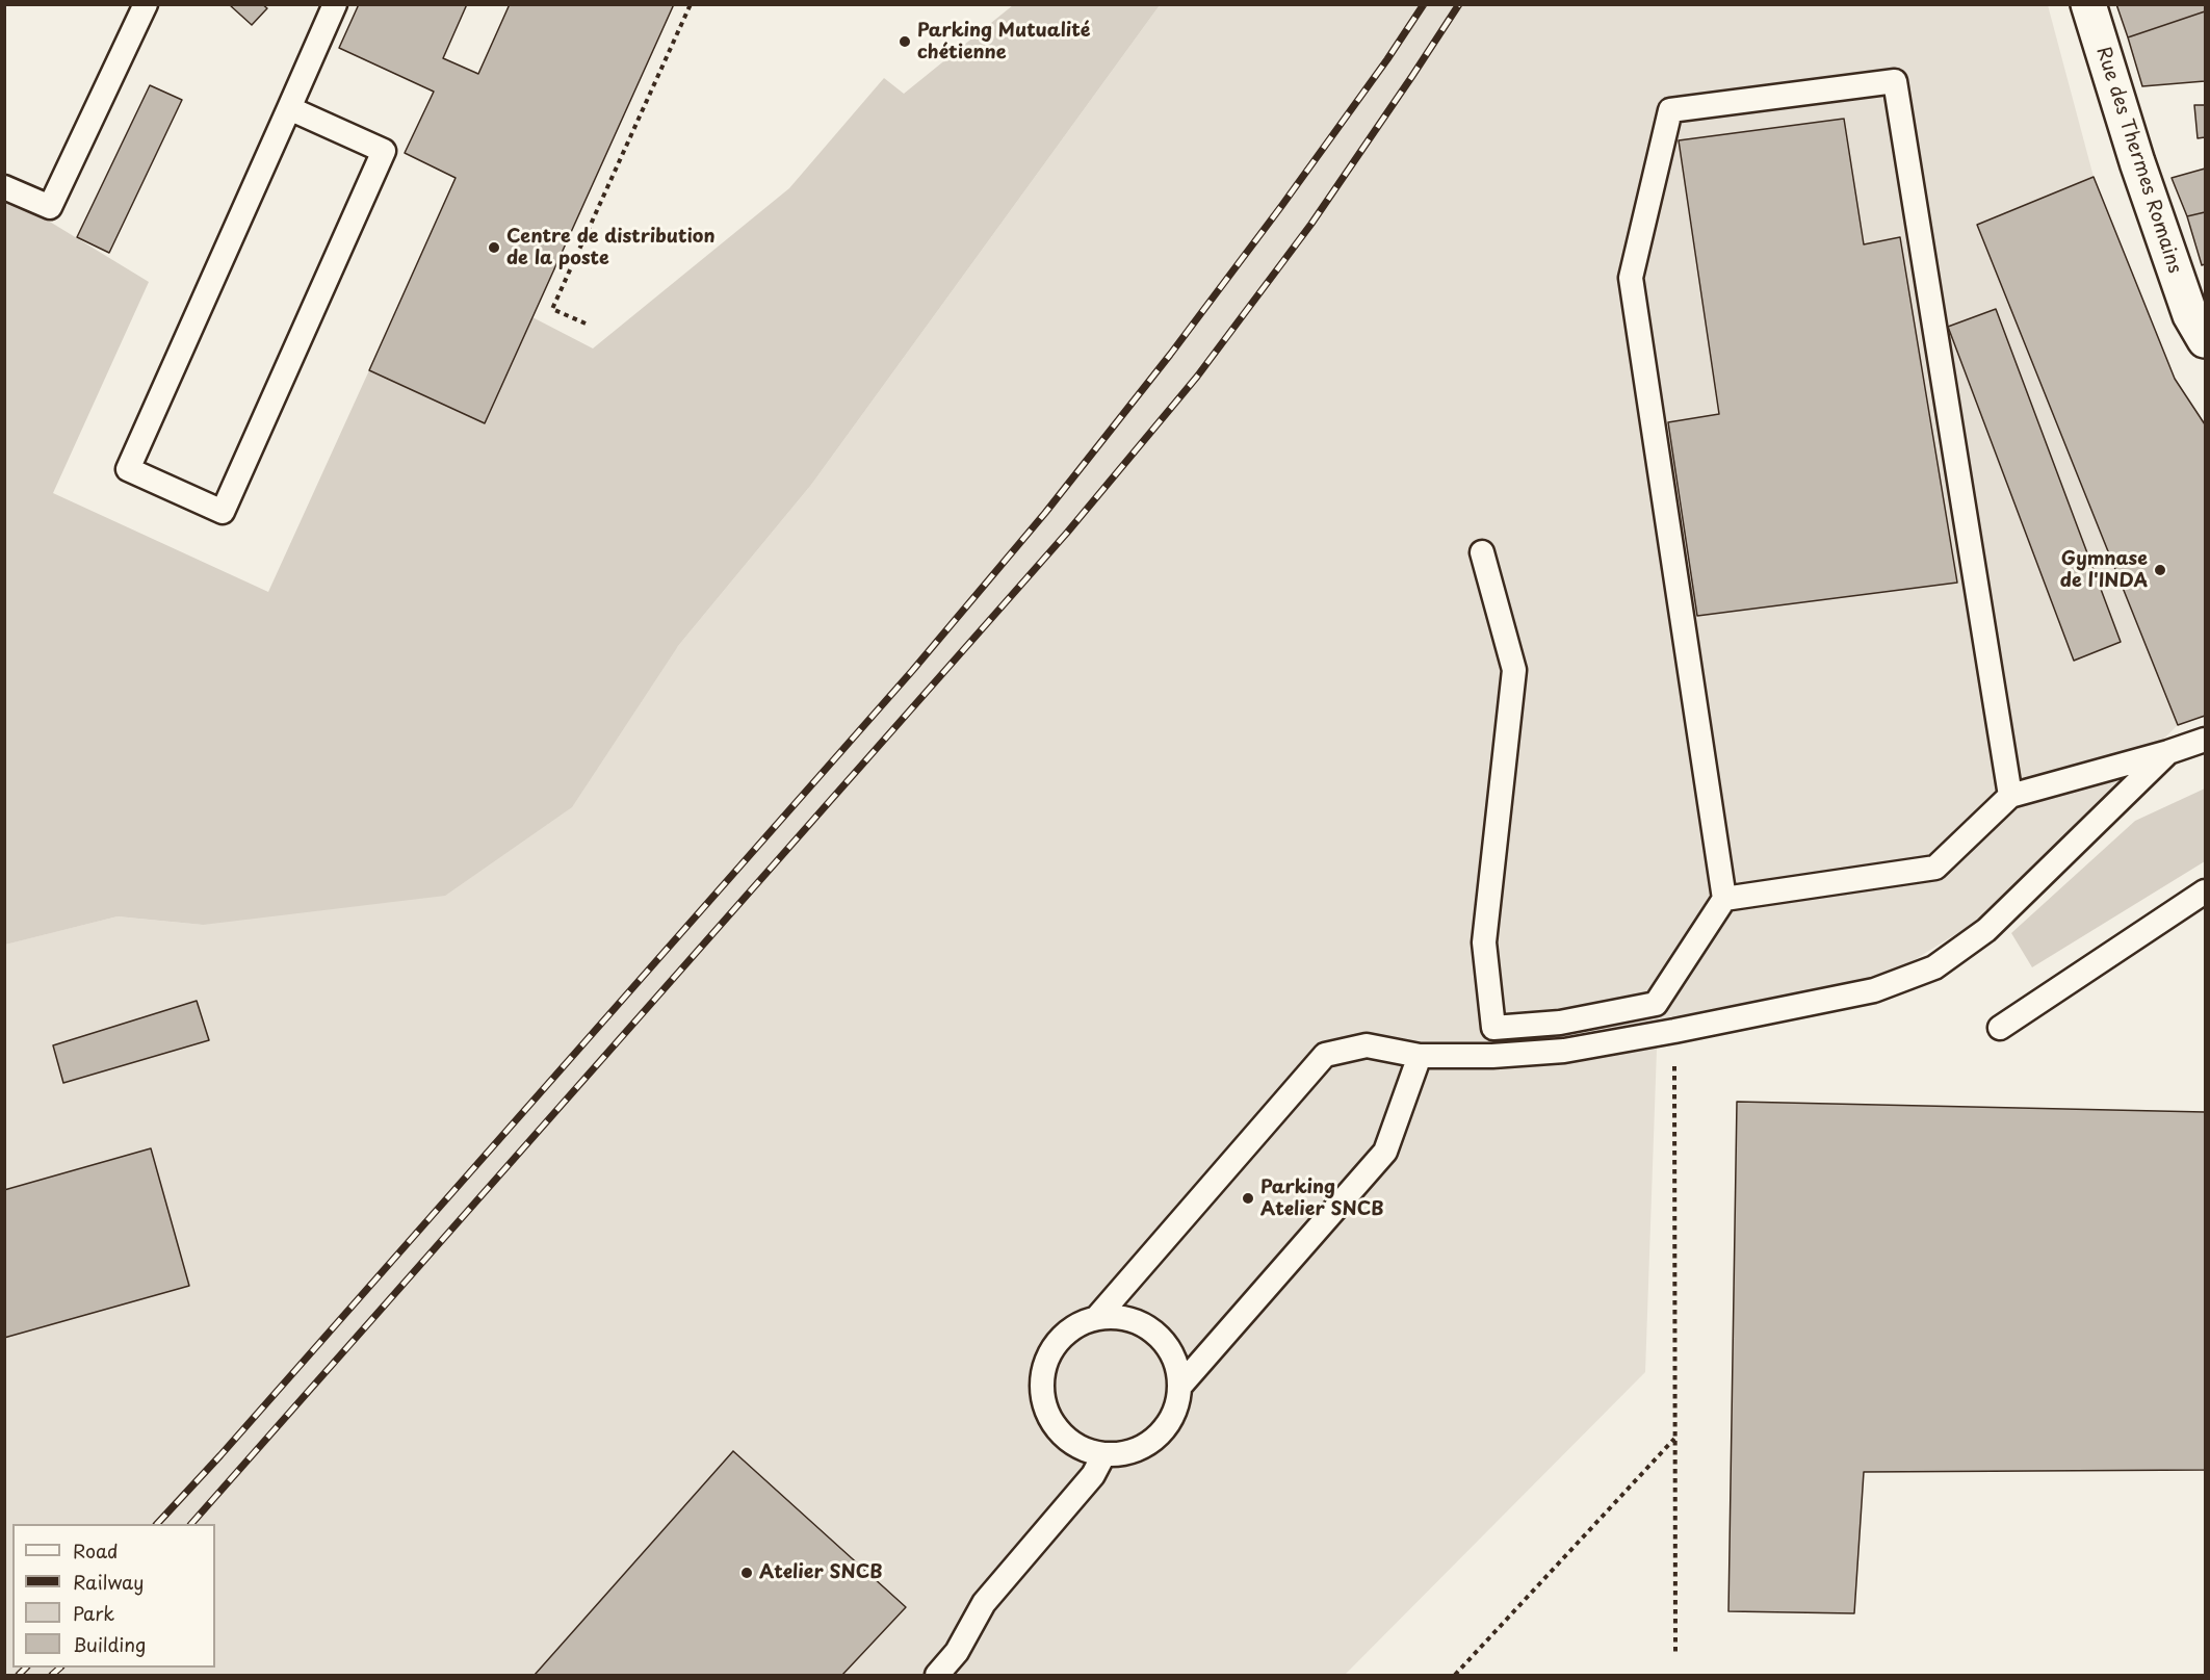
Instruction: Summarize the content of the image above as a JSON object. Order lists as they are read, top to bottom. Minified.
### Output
{"streets":{"street":["Rue des Thermes Romains"]},"places":["Parking Mutualité chétienne","Centre de distribution de la poste","Gymnase de l'INDA","Parking Atelier SNCB","Atelier SNCB"],"legend":["Road","Railway","Park","Building"]}
